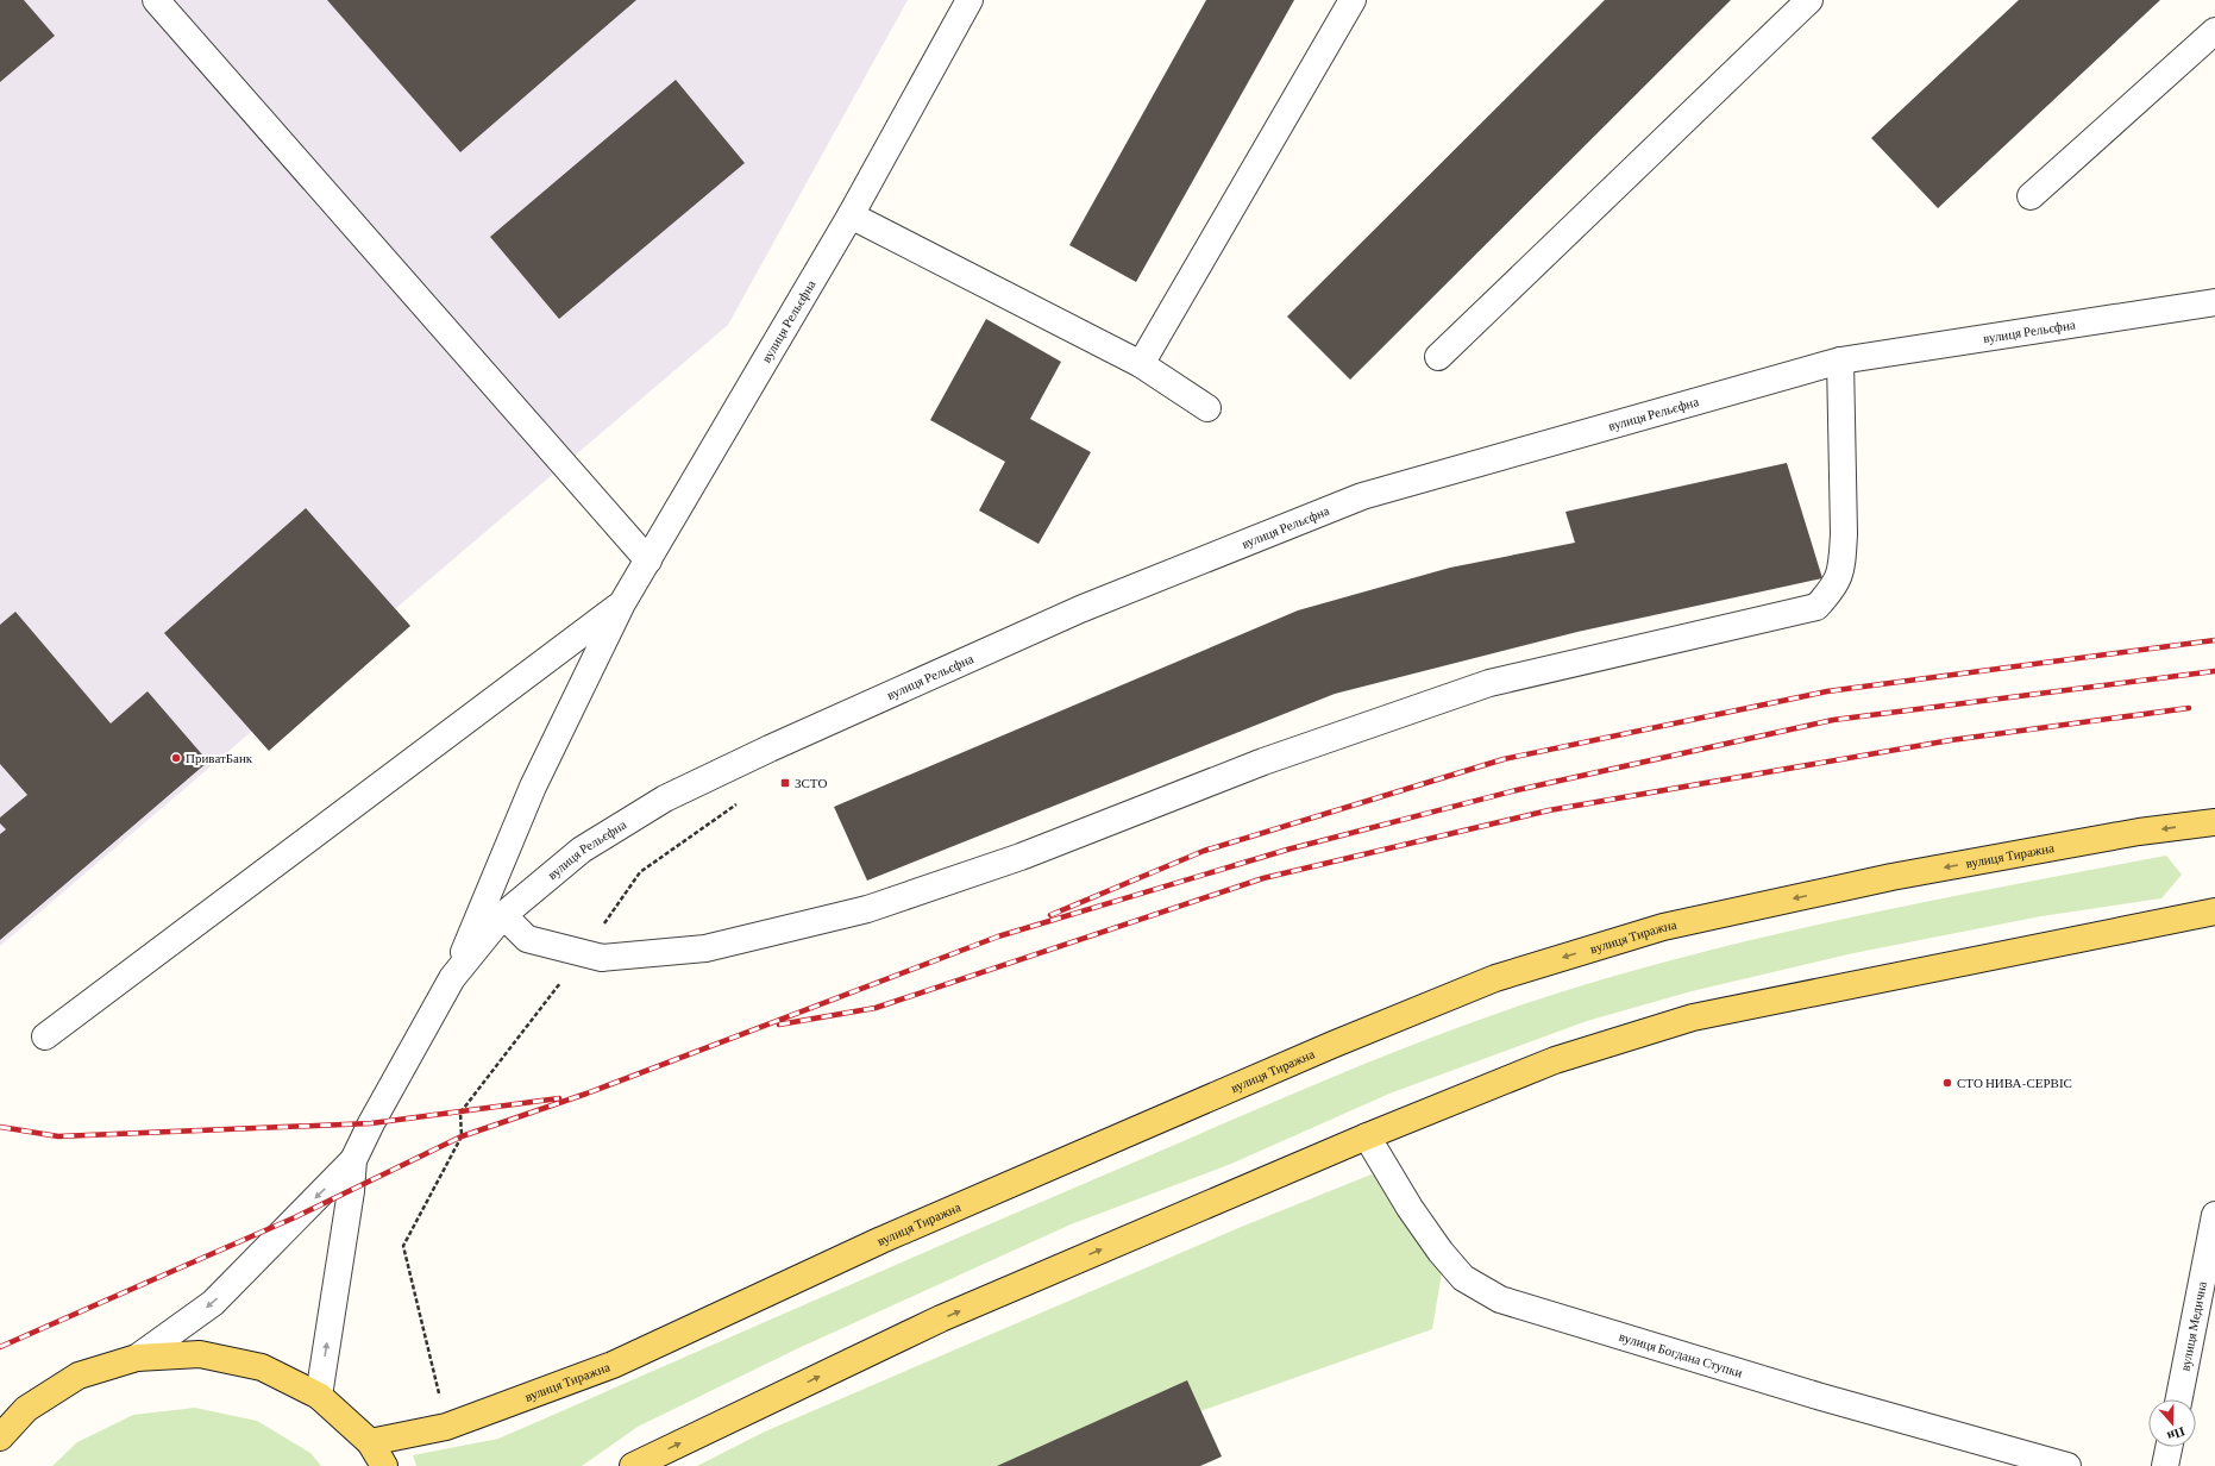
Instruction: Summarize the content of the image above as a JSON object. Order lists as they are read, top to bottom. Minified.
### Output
{"streets":{"main road":["вулиця Тиражна"],"street":["вулиця Рельєфна","вулиця Медична","вулиця Богдана Ступки"]},"places":{"other":["ПриватБанк","СТО НИВА-СЕРВІС"],"transit":["ЗСТО"]},"north":"bottom"}
